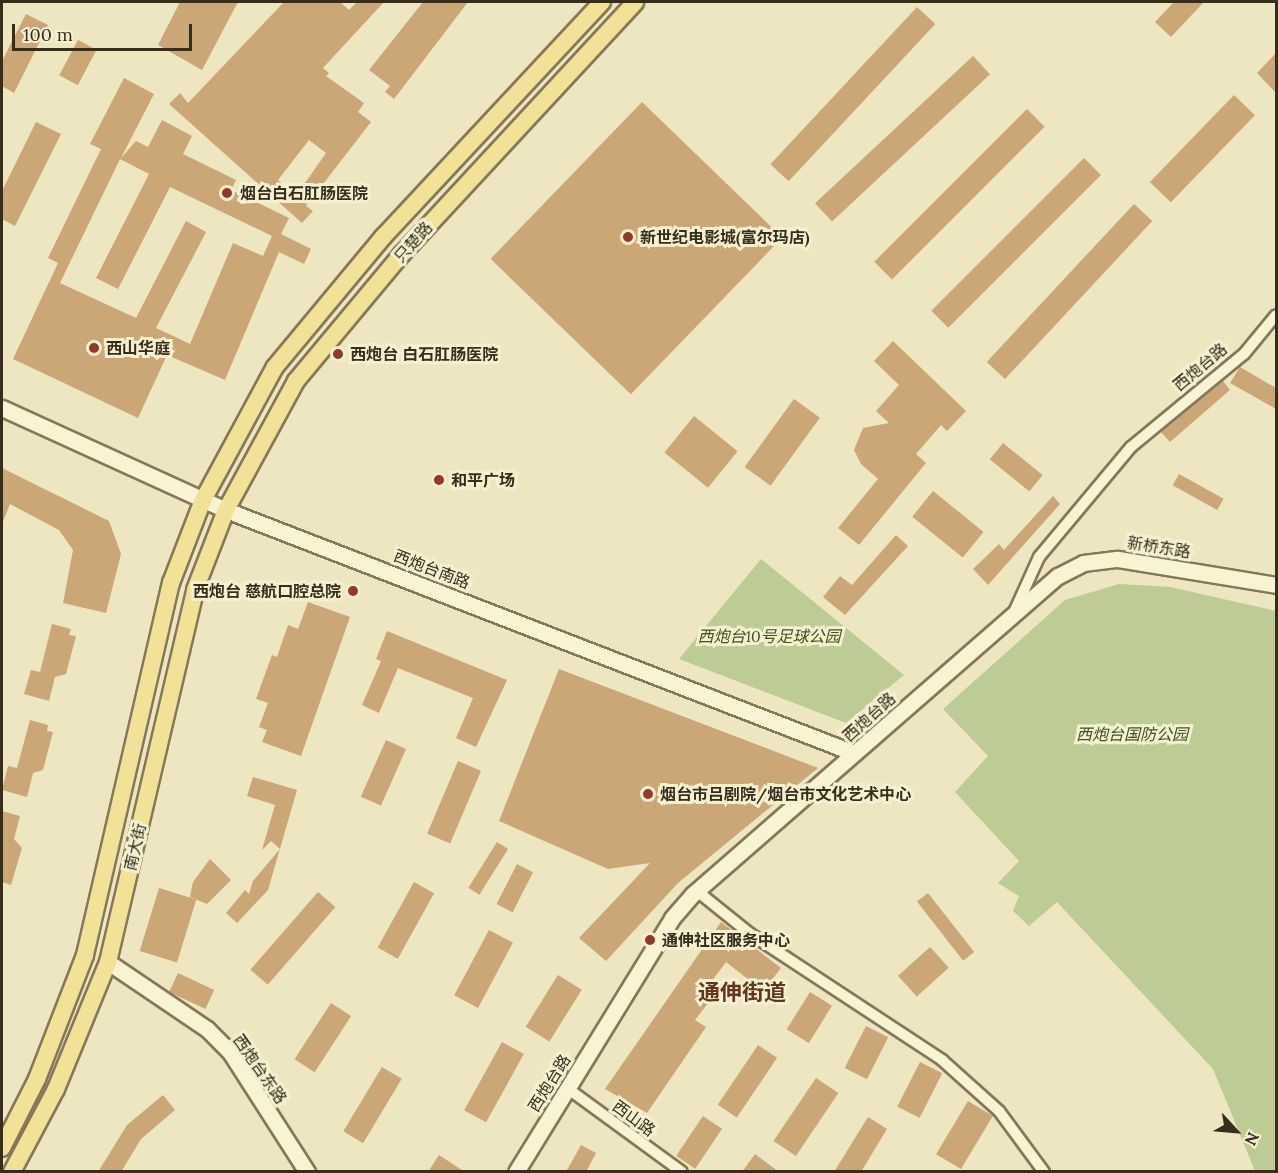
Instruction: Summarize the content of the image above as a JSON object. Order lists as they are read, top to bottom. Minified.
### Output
{"streets":{"main road":["只楚路","南大街"],"street":["西炮台路","新桥东路","西炮台南路","西炮台东路","西山路"]},"crossings":[["只楚路","西炮台南路"],["只楚路","南大街"],["西炮台路","新桥东路"],["西炮台路","西炮台南路"],["西炮台路","西山路"],["西炮台南路","南大街"],["南大街","西炮台东路"]],"districts":["通伸街道"],"parks":["西炮台10号足球公园","西炮台国防公园"],"places":["烟台白石肛肠医院","新世纪电影城(富尔玛店)","西山华庭","西炮台 白石肛肠医院","和平广场","西炮台 慈航口腔总院","烟台市吕剧院/烟台市文化艺术中心","通伸社区服务中心"],"scale_bar":"100 m","north":"bottom right"}
